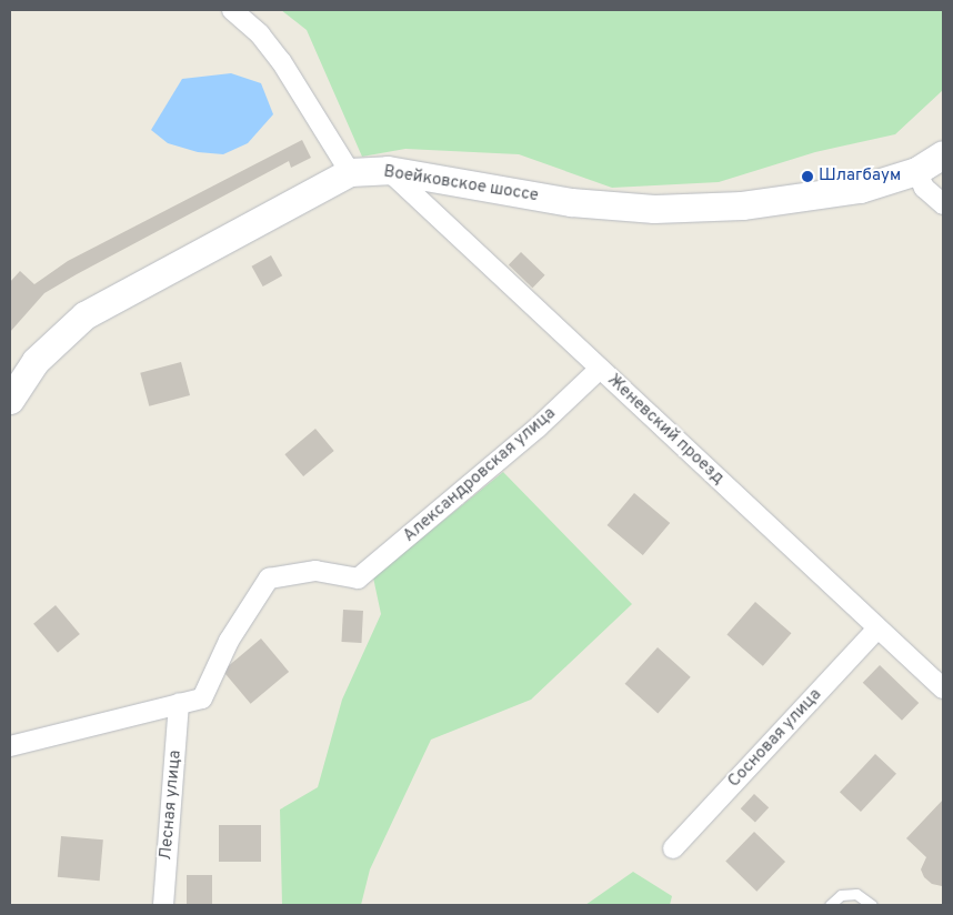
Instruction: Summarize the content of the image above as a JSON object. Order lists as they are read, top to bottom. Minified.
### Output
{"streets":{"street":["Воейковское шоссе","Женевский проезд","Александровская улица","Сосновая улица","Лесная улица"]},"crossings":[["Воейковское шоссе","Женевский проезд"],["Женевский проезд","Александровская улица"],["Женевский проезд","Сосновая улица"],["Александровская улица","Лесная улица"]],"places":["Шлагбаум"]}
